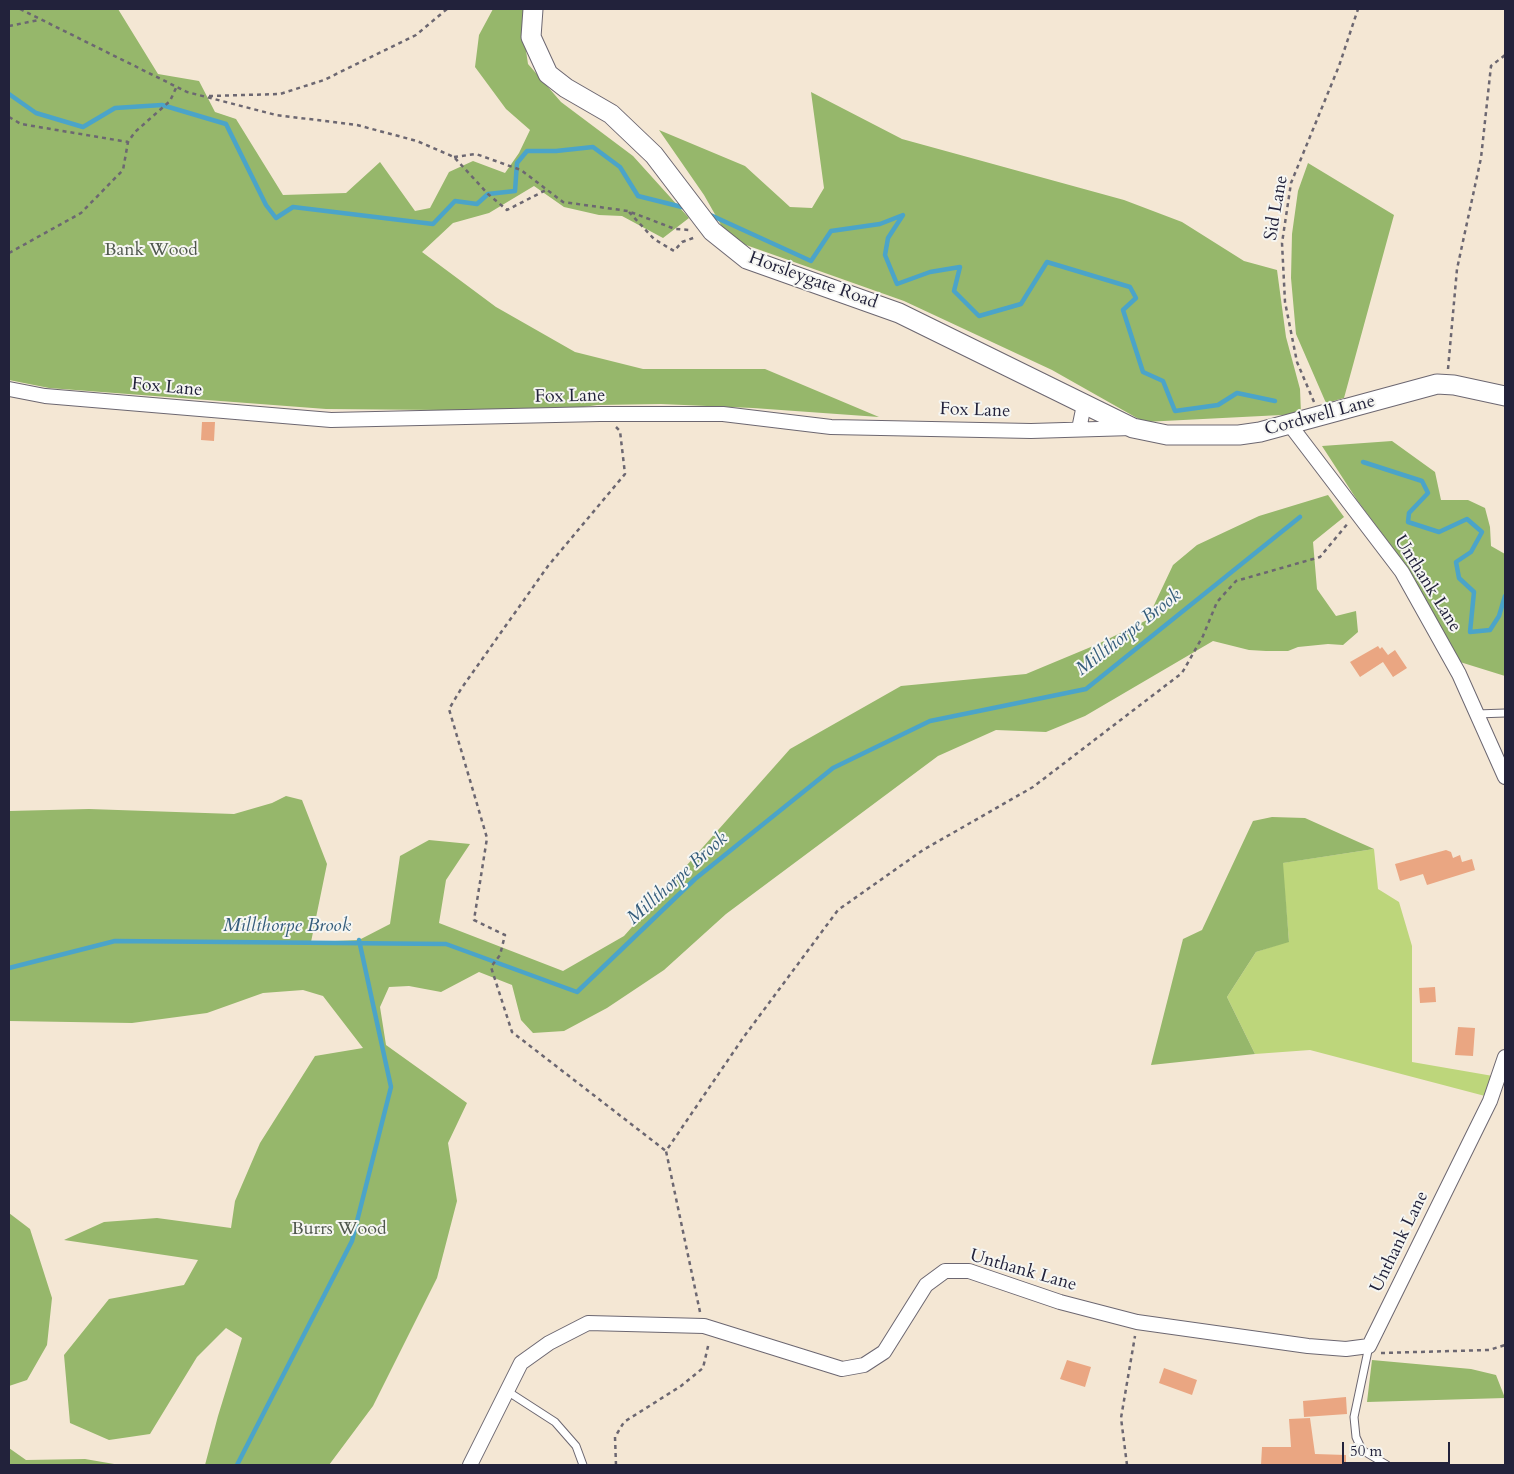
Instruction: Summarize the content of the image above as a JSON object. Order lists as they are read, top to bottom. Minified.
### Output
{"streets":{"main road":["Horsleygate Road","Cordwell Lane"],"street":["Fox Lane","Unthank Lane"],"path":["Sid Lane"]},"crossings":[["Sid Lane","Cordwell Lane"],["Horsleygate Road","Fox Lane"],["Horsleygate Road","Cordwell Lane"],["Fox Lane","Cordwell Lane"],["Cordwell Lane","Unthank Lane"]],"water":["Millthorpe Brook"],"parks":["Bank Wood","Burrs Wood"],"scale_bar":"50 m"}
